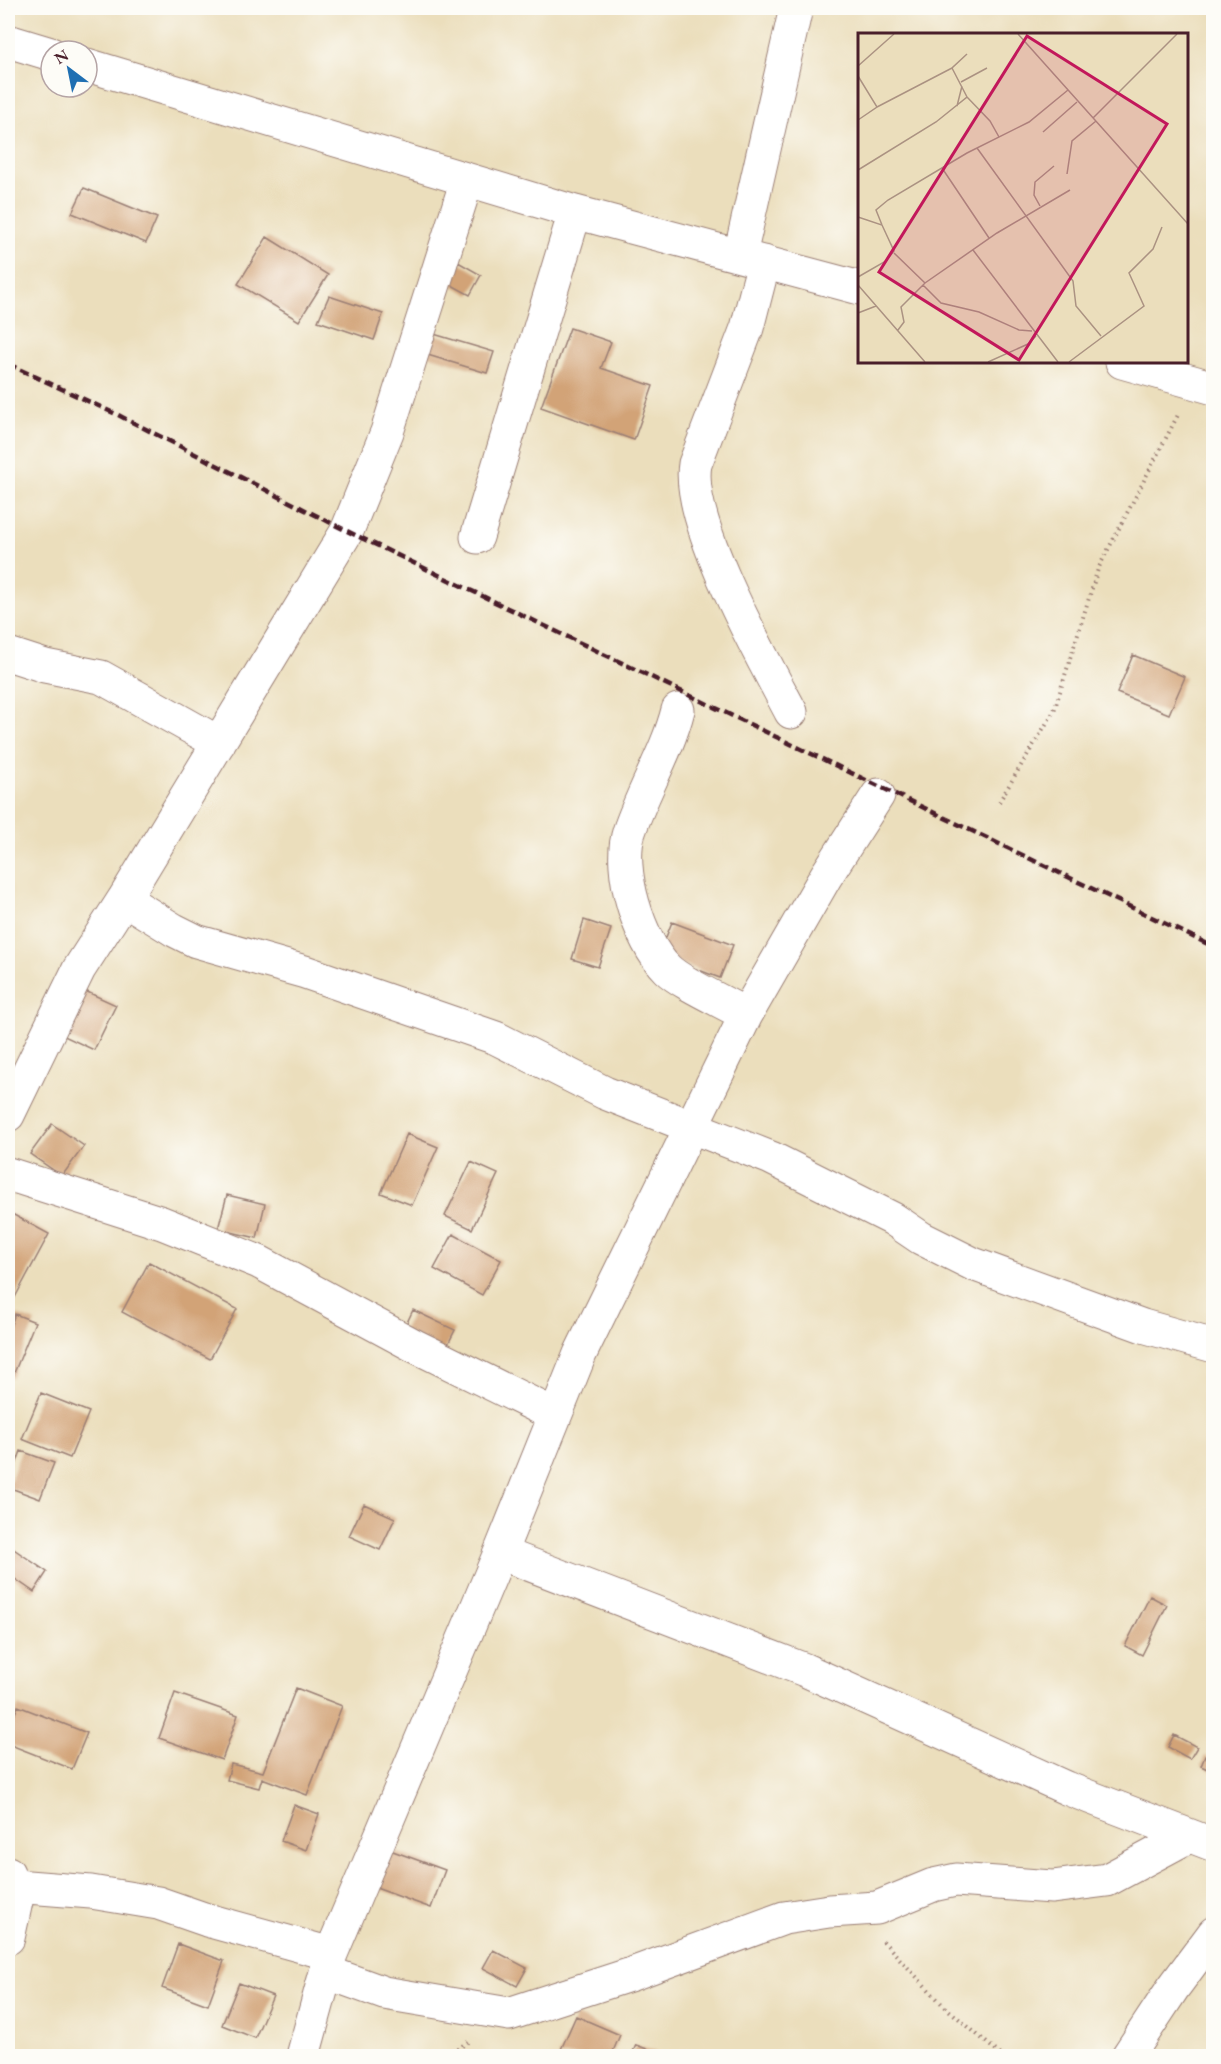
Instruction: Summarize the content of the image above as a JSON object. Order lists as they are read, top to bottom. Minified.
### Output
{"north":"top left"}
